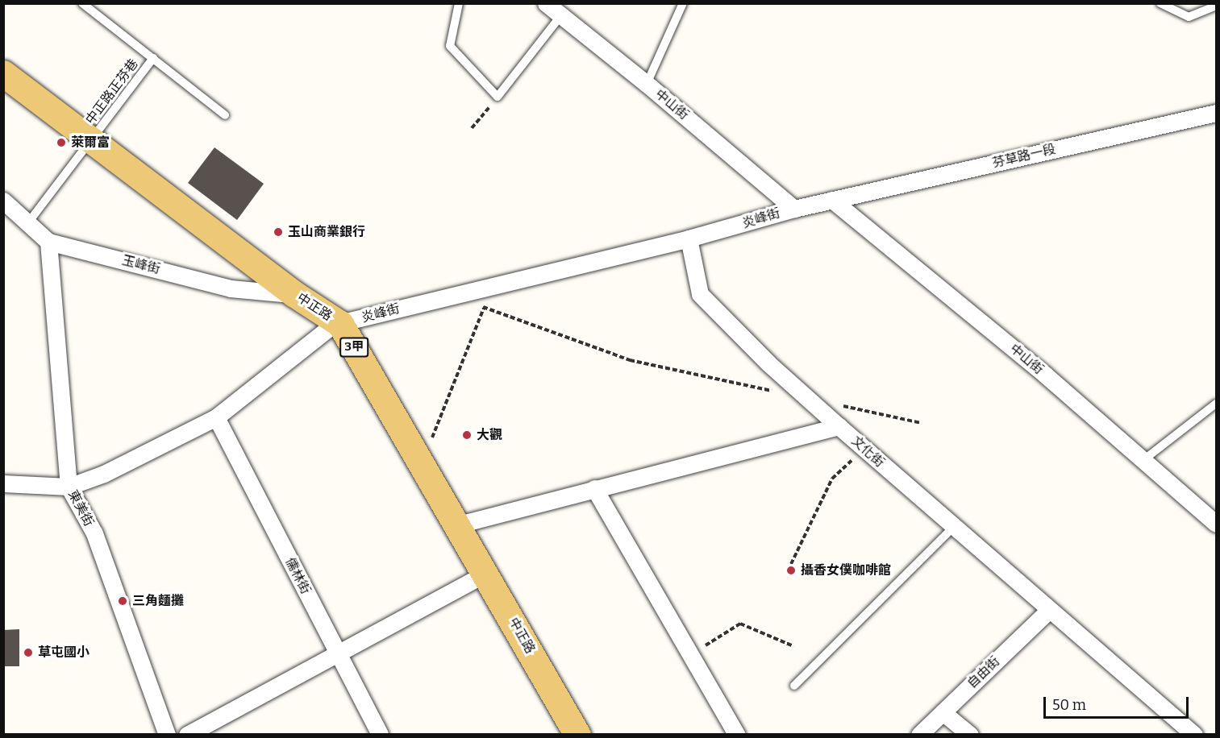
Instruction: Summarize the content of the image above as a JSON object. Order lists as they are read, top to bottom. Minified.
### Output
{"streets":{"main road":["中正路","3甲"],"street":["中山街","芬草路一段","炎峰街","玉峰街","文化街","東美街","儒林街","自由街"],"lane":["中正路正芬巷"]},"crossings":[["中正路正芬巷","中正路"],["中山街","芬草路一段"],["中山街","炎峰街"],["芬草路一段","炎峰街"],["炎峰街","中正路"],["炎峰街","東美街"],["炎峰街","儒林街"],["玉峰街","中正路"],["玉峰街","東美街"],["中正路","文化街"],["文化街","自由街"]],"places":["萊爾富","玉山商業銀行","大觀","攝香女僕咖啡館","三角麵攤","草屯國小"],"scale_bar":"50 m"}
